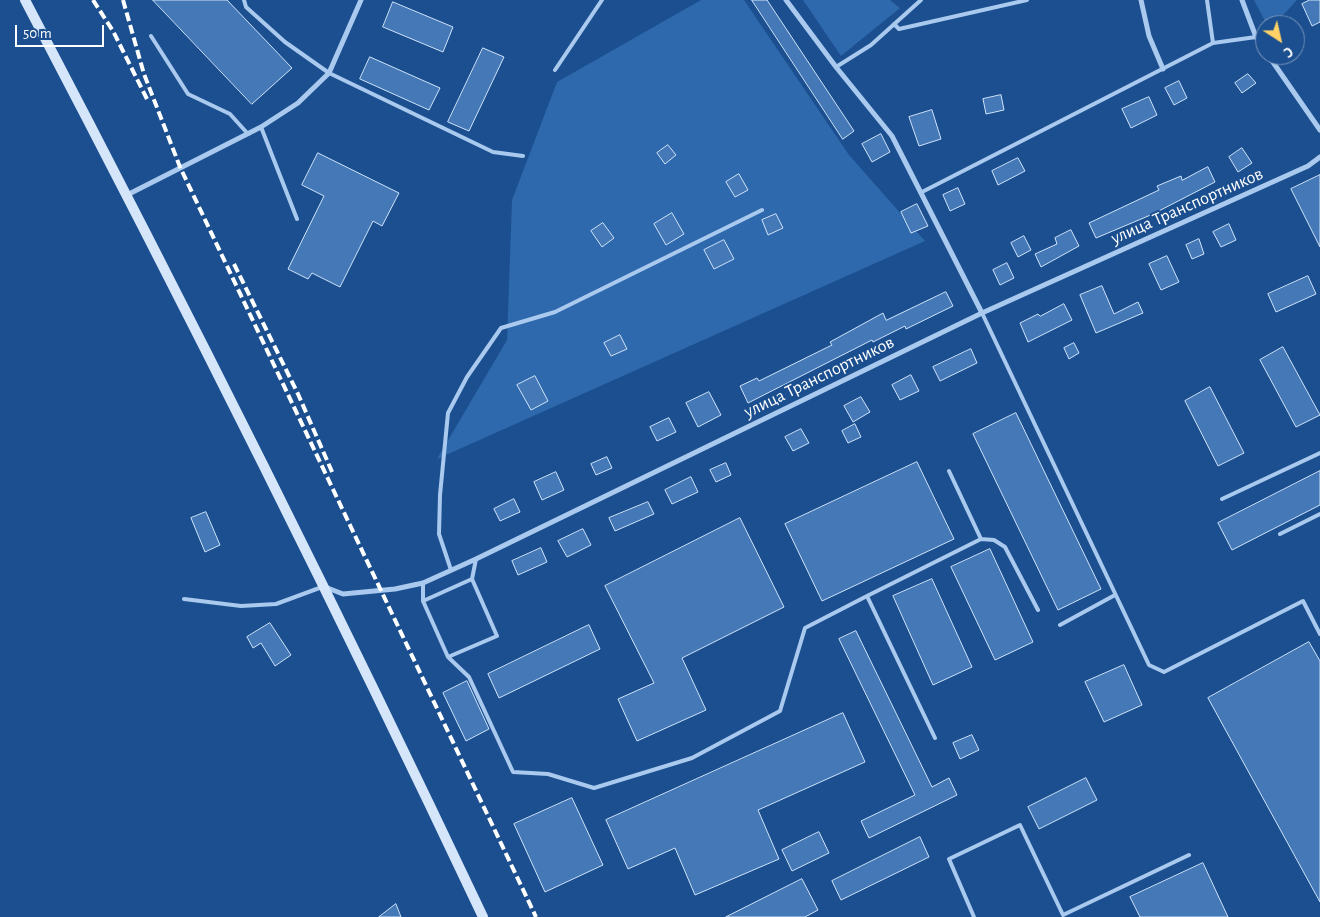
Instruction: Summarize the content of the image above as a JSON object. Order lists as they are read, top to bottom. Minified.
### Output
{"streets":{"street":["улица Транспортников"]},"scale_bar":"50 m","north":"bottom right"}
